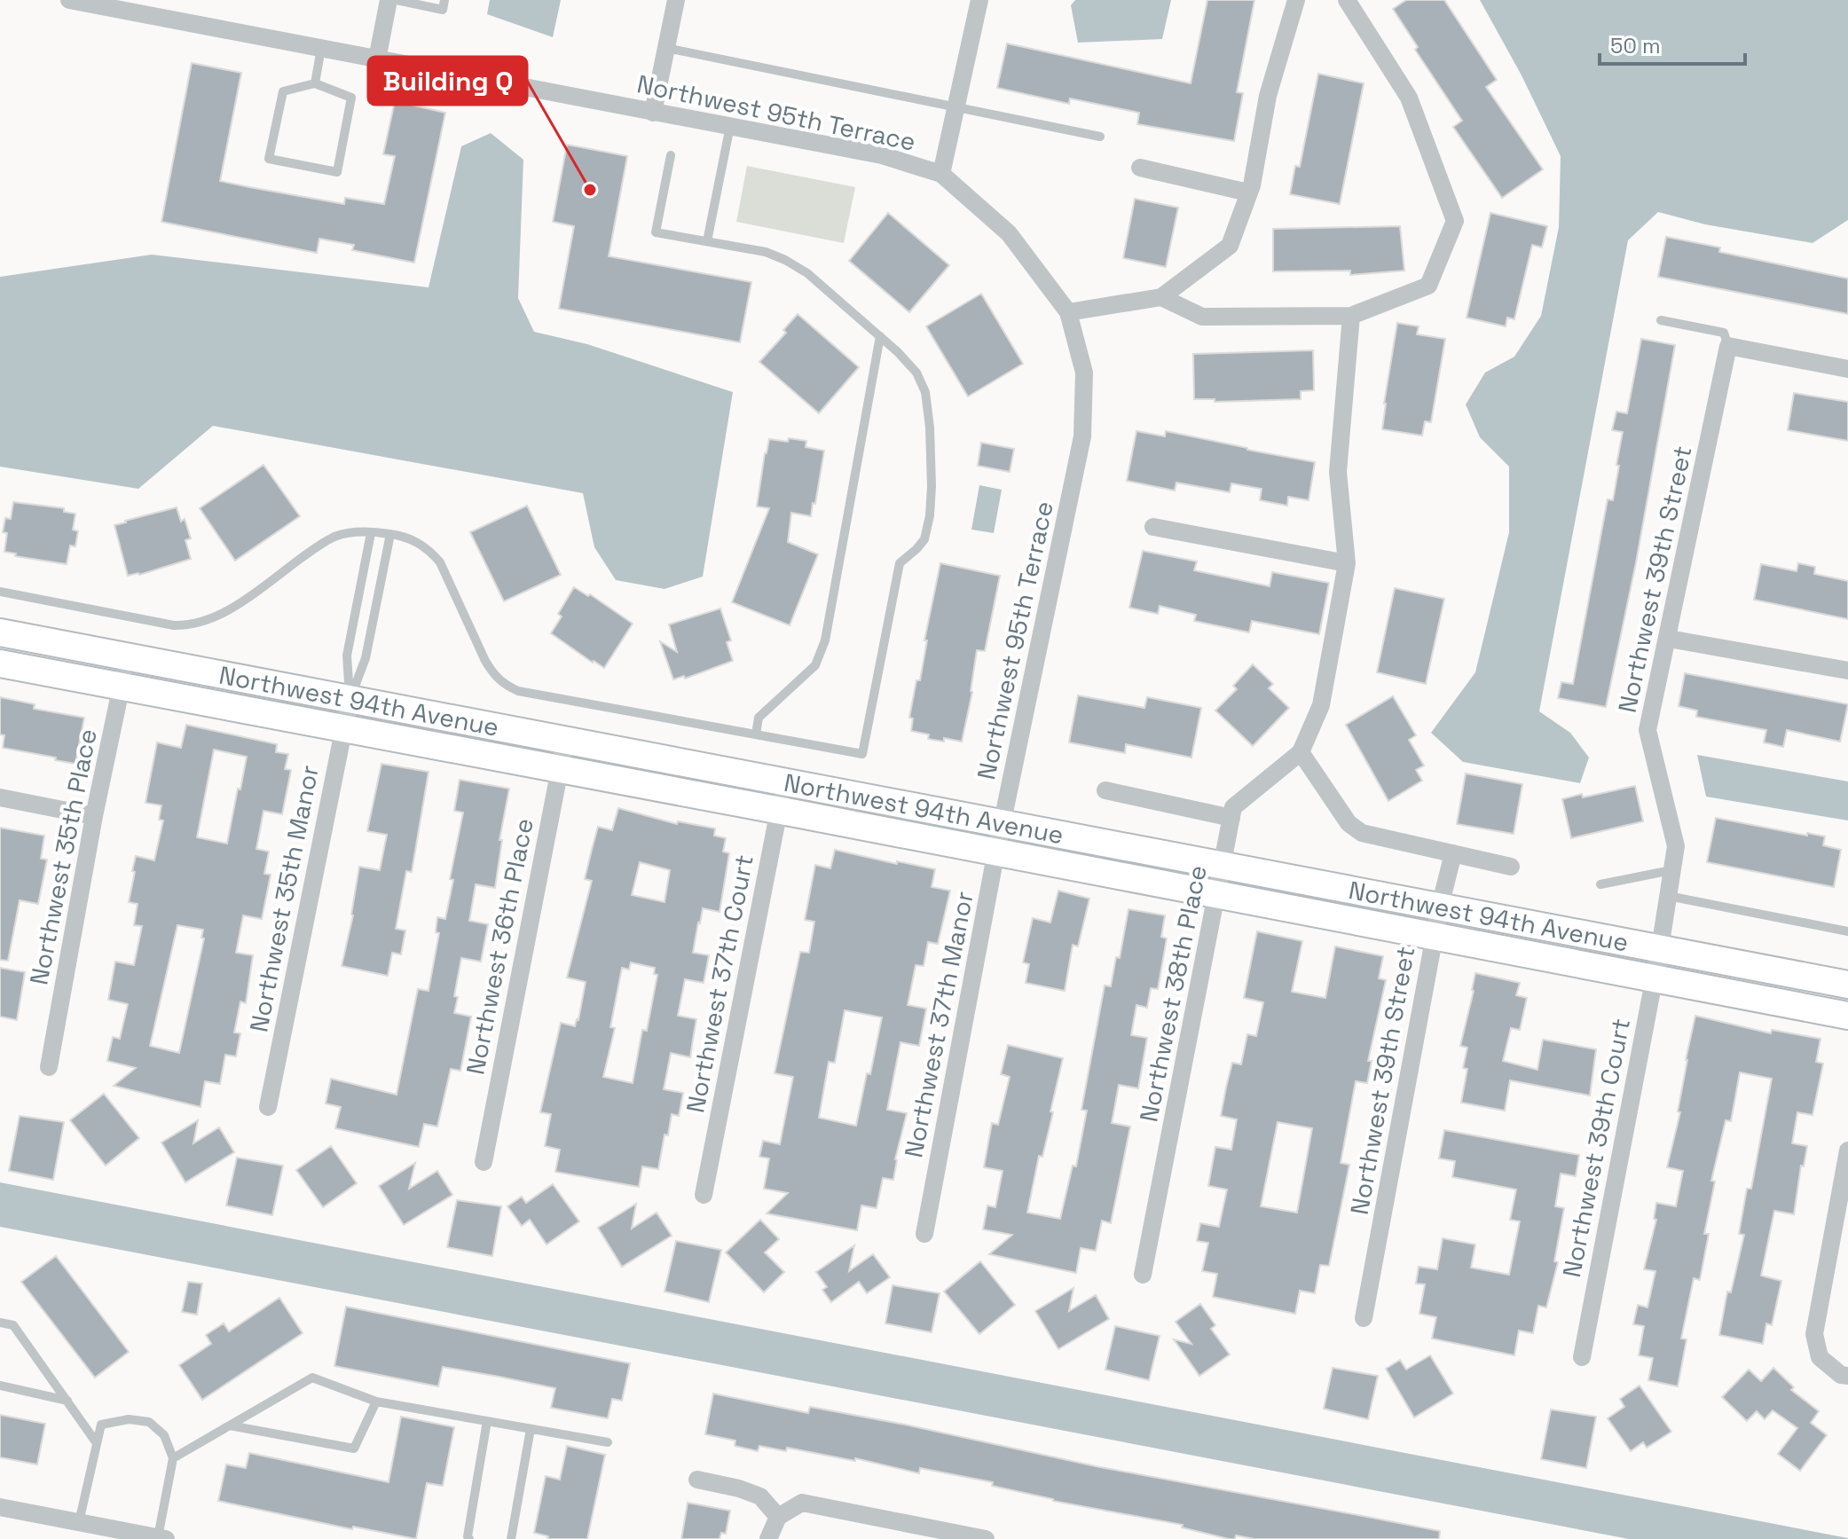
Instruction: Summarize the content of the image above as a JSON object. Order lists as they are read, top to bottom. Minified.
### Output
{"streets":{"street":["Northwest 95th Terrace","Northwest 39th Street","Northwest 94th Avenue","Northwest 35th Place","Northwest 35th Manor","Northwest 36th Place","Northwest 37th Court","Northwest 38th Place","Northwest 37th Manor","Northwest 39th Court"]},"crossings":[["Northwest 95th Terrace","Northwest 94th Avenue"],["Northwest 95th Terrace","Northwest 37th Manor"],["Northwest 39th Street","Northwest 94th Avenue"],["Northwest 39th Street","Northwest 39th Court"],["Northwest 94th Avenue","Northwest 35th Place"],["Northwest 94th Avenue","Northwest 35th Manor"],["Northwest 94th Avenue","Northwest 36th Place"],["Northwest 94th Avenue","Northwest 37th Court"],["Northwest 94th Avenue","Northwest 38th Place"],["Northwest 94th Avenue","Northwest 37th Manor"],["Northwest 94th Avenue","Northwest 39th Court"]],"places":["Building Q"],"scale_bar":"50 m"}
